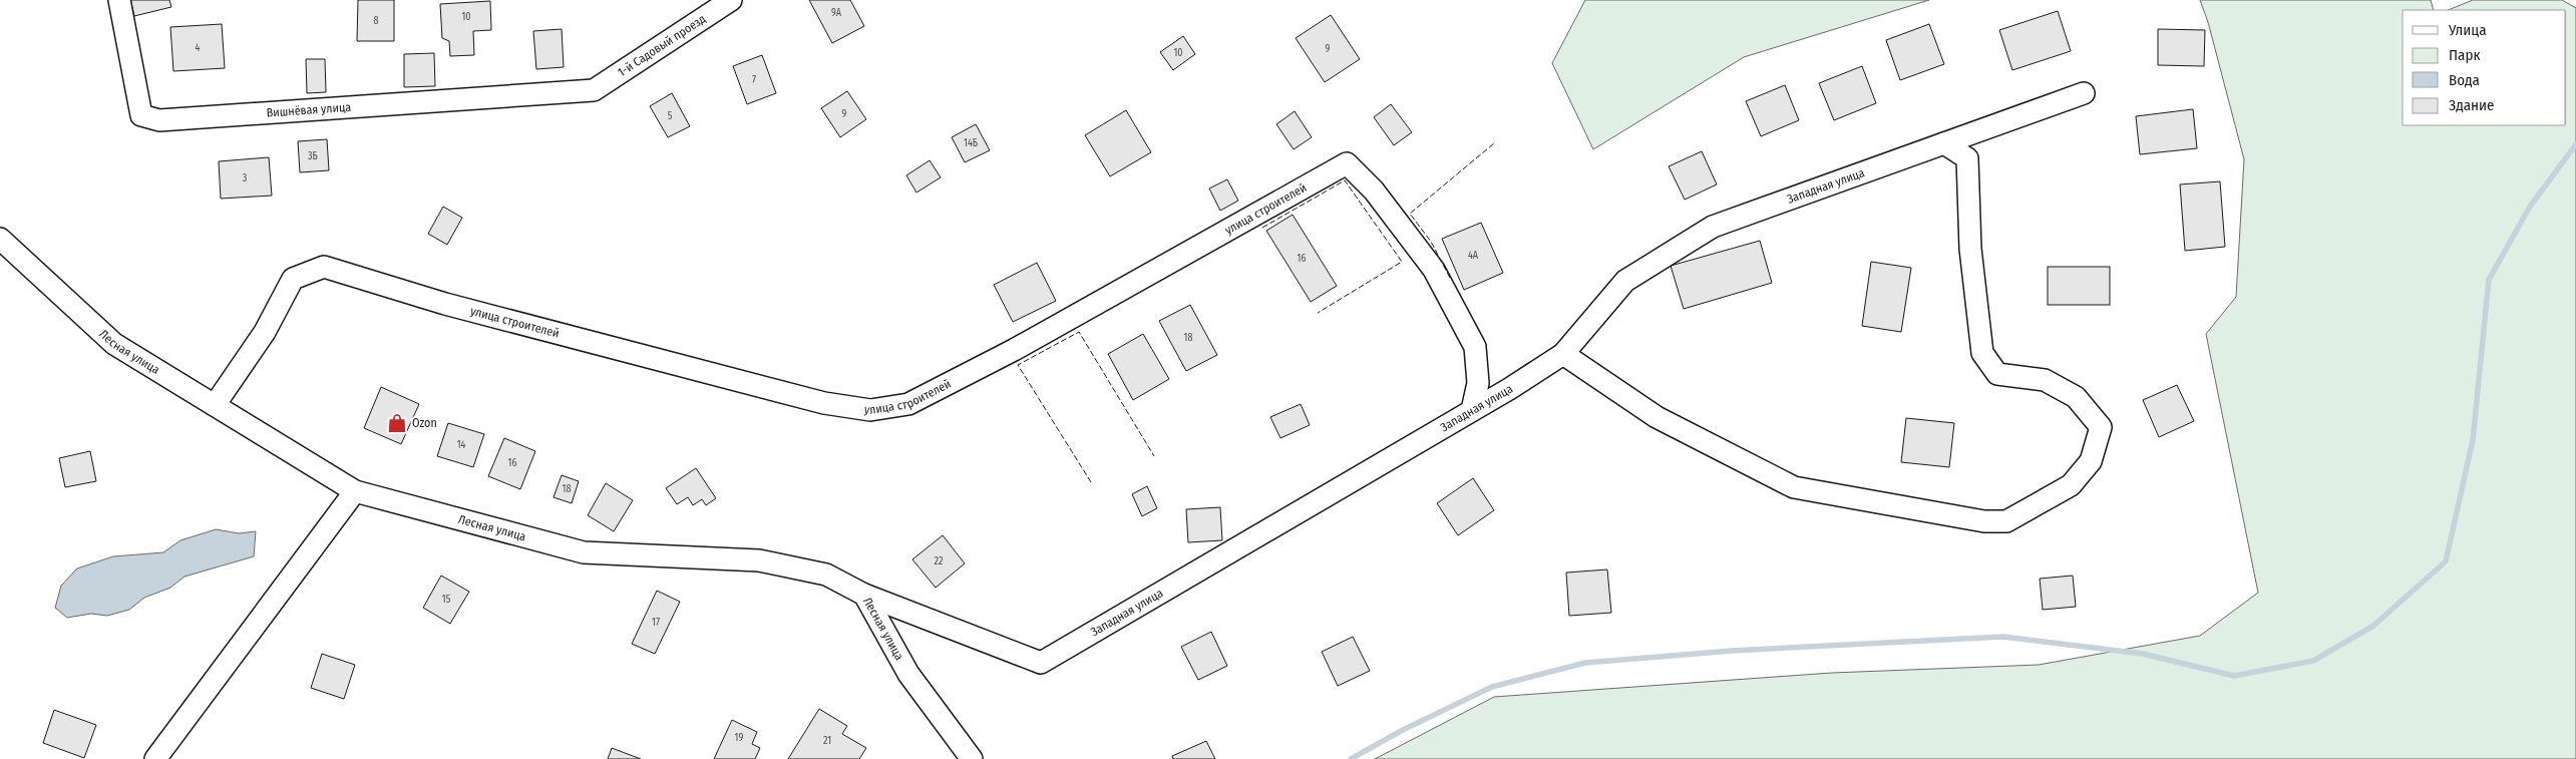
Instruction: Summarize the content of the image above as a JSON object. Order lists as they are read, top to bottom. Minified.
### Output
{"streets":{"street":["1-й Садовый проезд","Вишнёвая улица","Западная улица","улица строителей","Лесная улица"]},"crossings":[["1-й Садовый проезд","Вишнёвая улица"],["Западная улица","улица строителей"],["Западная улица","Лесная улица"],["улица строителей","Лесная улица"]],"places":{"shop":["Ozon"]},"house_numbers":["9А","10","8","4","9","10","7","9","5","14Б","3Б","3","4А","16","18","14","16","18","22","15","17","19","21"],"legend":["Улица","Парк","Вода","Здание"]}
